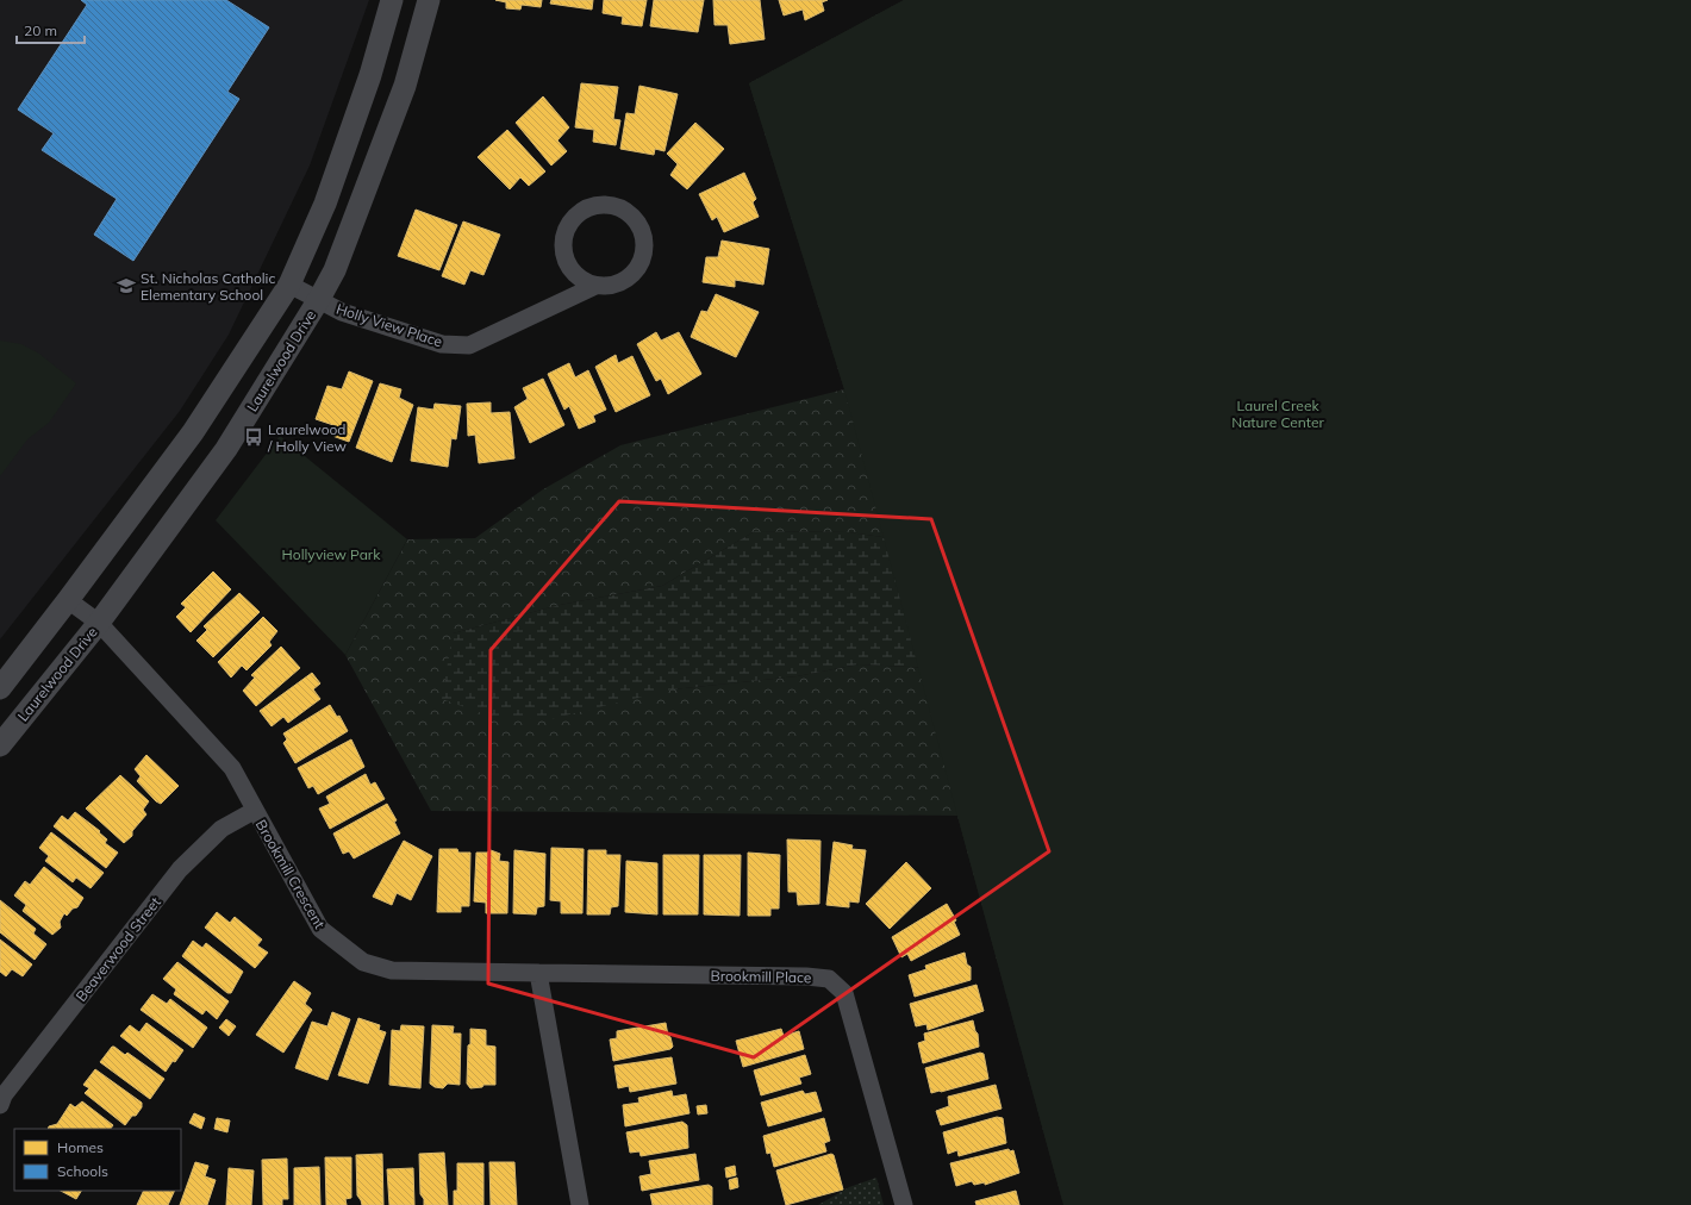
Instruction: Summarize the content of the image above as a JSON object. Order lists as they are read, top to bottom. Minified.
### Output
{"streets":{"street":["Holly View Place","Laurelwood Drive","Brookmill Crescent","Beaverwood Street","Brookmill Place"]},"crossings":[["Holly View Place","Laurelwood Drive"],["Laurelwood Drive","Brookmill Crescent"],["Brookmill Crescent","Beaverwood Street"],["Brookmill Crescent","Brookmill Place"]],"parks":["Laurel Creek Nature Center","Hollyview Park"],"places":{"school or university":["St. Nicholas Catholic Elementary School"],"bus stop":["Laurelwood / Holly View"]},"legend":["Homes","Schools"],"scale_bar":"20 m"}
